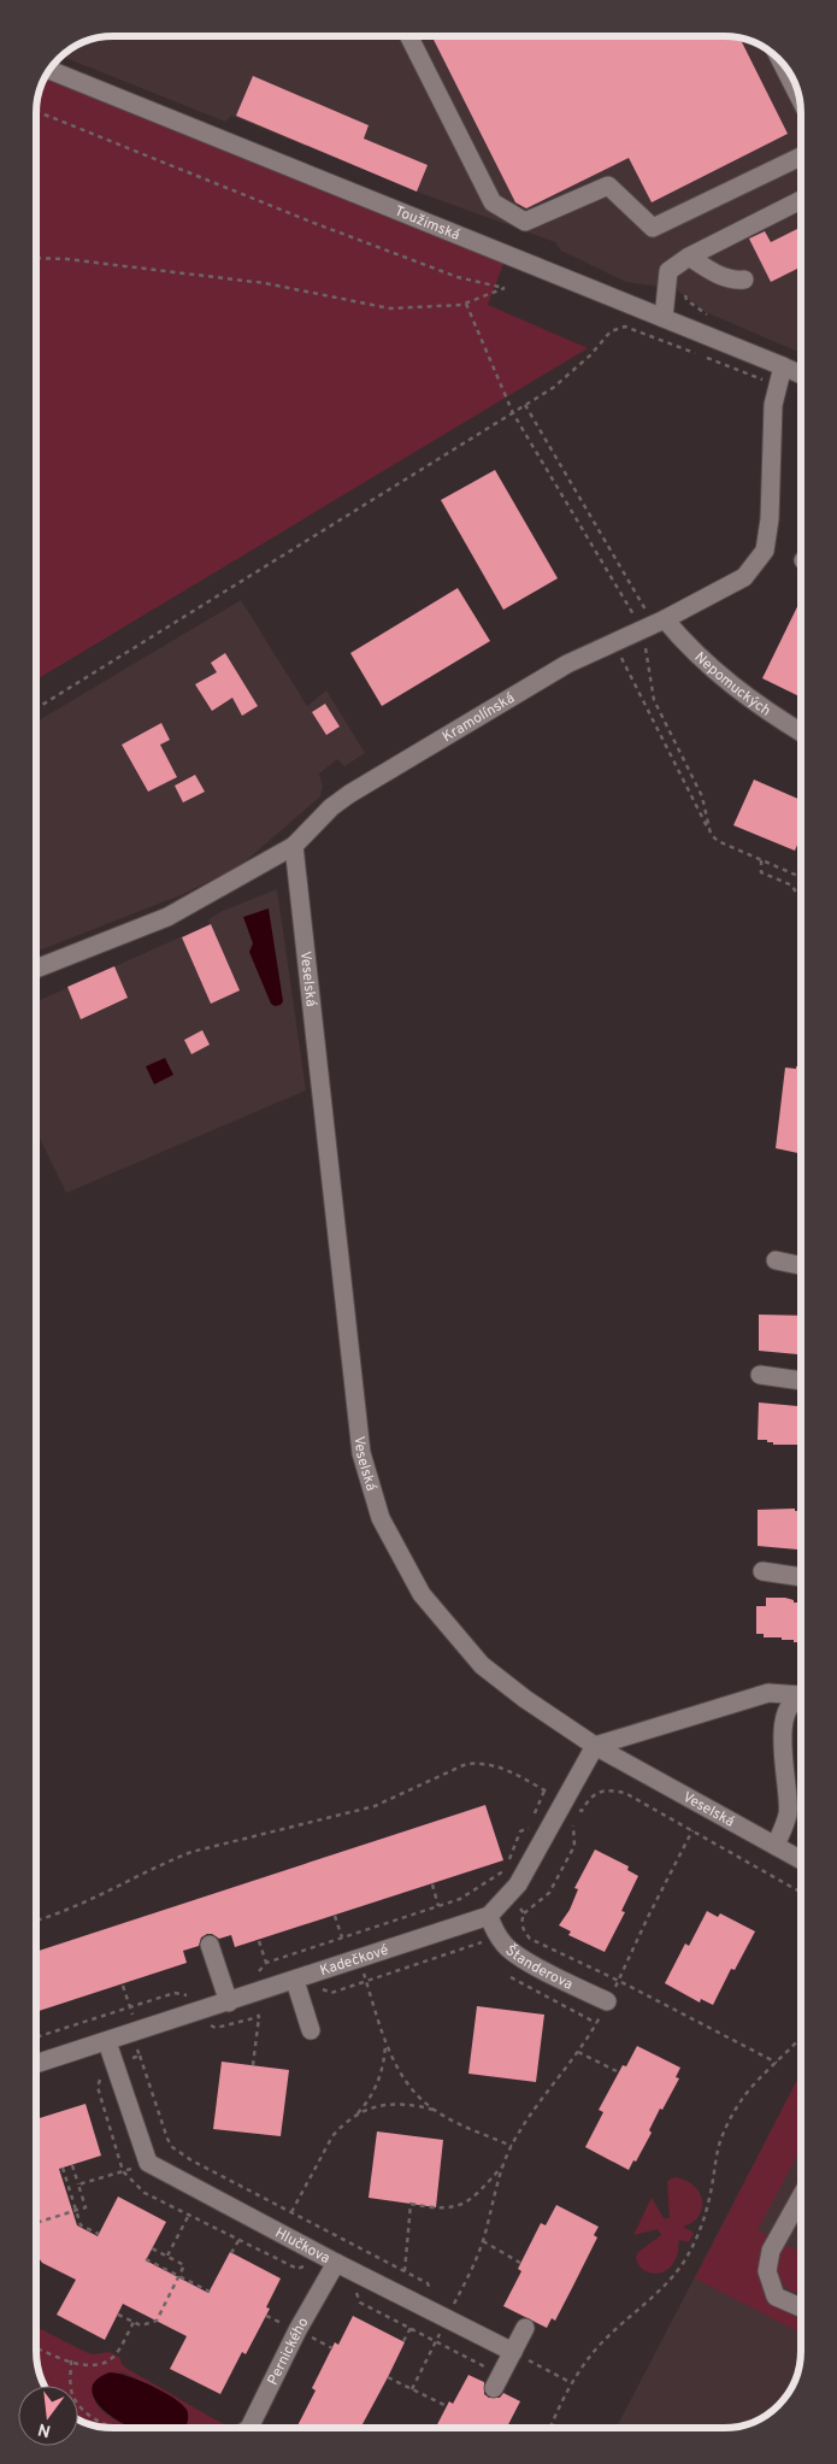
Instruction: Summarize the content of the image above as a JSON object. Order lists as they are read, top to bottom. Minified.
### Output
{"streets":{"street":["Toužimská","Nepomuckých","Kramolínská","Veselská","Kadečkové","Štanderova","Hlučkova","Pernického"]},"crossings":[["Toužimská","Kramolínská"],["Nepomuckých","Kramolínská"],["Kramolínská","Veselská"],["Veselská","Kadečkové"],["Kadečkové","Štanderova"],["Hlučkova","Pernického"]],"north":"bottom"}
